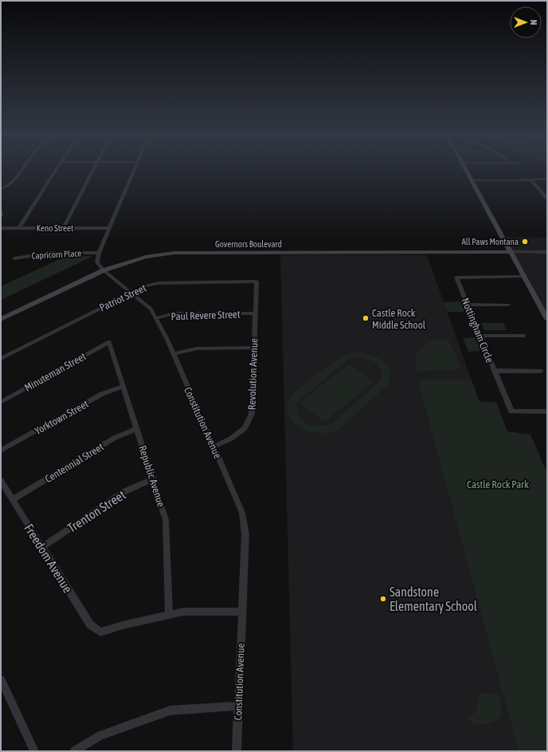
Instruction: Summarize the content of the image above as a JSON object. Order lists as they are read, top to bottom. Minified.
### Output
{"streets":{"main road":["Governors Boulevard"],"street":["Keno Street","Capricorn Place","Patriot Street","Paul Revere Street","Nottingham Circle","Minuteman Street","Revolution Avenue","Yorktown Street","Constitution Avenue","Centennial Street","Republic Avenue","Trenton Street","Freedom Avenue"]},"crossings":[["Governors Boulevard","Constitution Avenue"],["Capricorn Place","Constitution Avenue"],["Patriot Street","Revolution Avenue"],["Patriot Street","Constitution Avenue"],["Paul Revere Street","Revolution Avenue"],["Paul Revere Street","Constitution Avenue"],["Minuteman Street","Republic Avenue"],["Revolution Avenue","Constitution Avenue"],["Yorktown Street","Republic Avenue"],["Centennial Street","Republic Avenue"],["Centennial Street","Freedom Avenue"],["Republic Avenue","Trenton Street"],["Republic Avenue","Freedom Avenue"],["Trenton Street","Freedom Avenue"]],"parks":["Castle Rock Park"],"places":["All Paws Montana","Castle Rock Middle School","Sandstone Elementary School"],"north":"right"}
